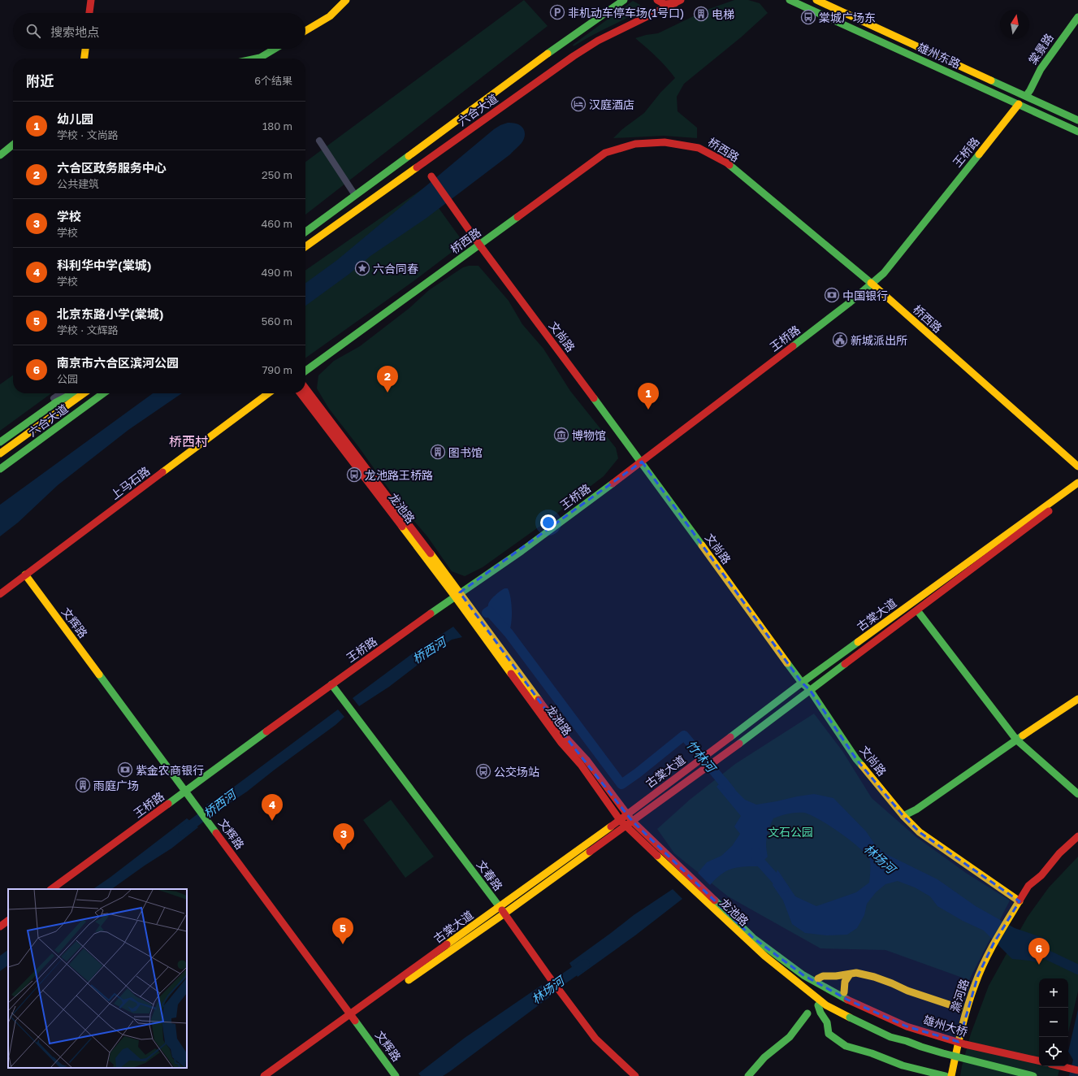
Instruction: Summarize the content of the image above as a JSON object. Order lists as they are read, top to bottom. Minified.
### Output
{"streets":{"main road":["棠景路","雄州东路","六合大道","桥西路","王桥路","文尚路","上马石路","龙池路","古棠大道","文辉路","文春路","滁河路","雄州大桥"]},"crossings":[["棠景路","雄州东路"],["雄州东路","王桥路"],["桥西路","王桥路"],["桥西路","文尚路"],["王桥路","文尚路"],["王桥路","龙池路"],["王桥路","文辉路"],["王桥路","文春路"],["文尚路","古棠大道"],["文尚路","滁河路"],["上马石路","文辉路"],["龙池路","古棠大道"],["龙池路","雄州大桥"],["古棠大道","文辉路"],["古棠大道","文春路"]],"districts":["桥西村"],"water":["桥西河","竹林河","林场河"],"parks":["文石公园"],"places":{"parking":["非机动车停车场(1号口)"],"building":["电梯","图书馆","雨庭广场"],"bus stop":["棠城广场东","龙池路王桥路","公交场站"],"hotel":["汉庭酒店"],"place":["六合同春"],"bank":["中国银行","紫金农商银行"],"public building":["新城派出所"],"museum":["博物馆"]},"north":"top","page":{"search":"搜索地点","heading":["附近","6个结果"],"list":[{"mark":"1","name":"幼儿园","note":"学校 · 文尚路","value":"180 m"},{"mark":"2","name":"六合区政务服务中心","note":"公共建筑","value":"250 m"},{"mark":"3","name":"学校","note":"学校","value":"460 m"},{"mark":"4","name":"科利华中学(棠城)","note":"学校","value":"490 m"},{"mark":"5","name":"北京东路小学(棠城)","note":"学校 · 文辉路","value":"560 m"},{"mark":"6","name":"南京市六合区滨河公园","note":"公园","value":"790 m"}],"pins":["2","1","4","3","5","6"],"map_buttons":["+","−"]}}
